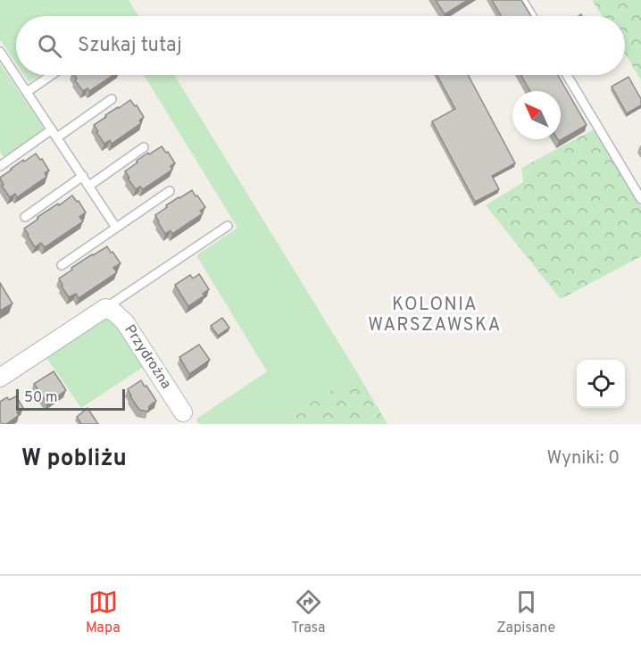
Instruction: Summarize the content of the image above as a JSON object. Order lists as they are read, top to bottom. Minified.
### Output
{"streets":{"street":["Przydrożna"]},"districts":["KOLONIA WARSZAWSKA"],"scale_bar":"50 m","north":"top left","page":{"search":"Szukaj tutaj","scale":"50 m","heading":["W pobliżu","Wyniki: 0"],"nav":["Mapa","Trasa","Zapisane"]}}
